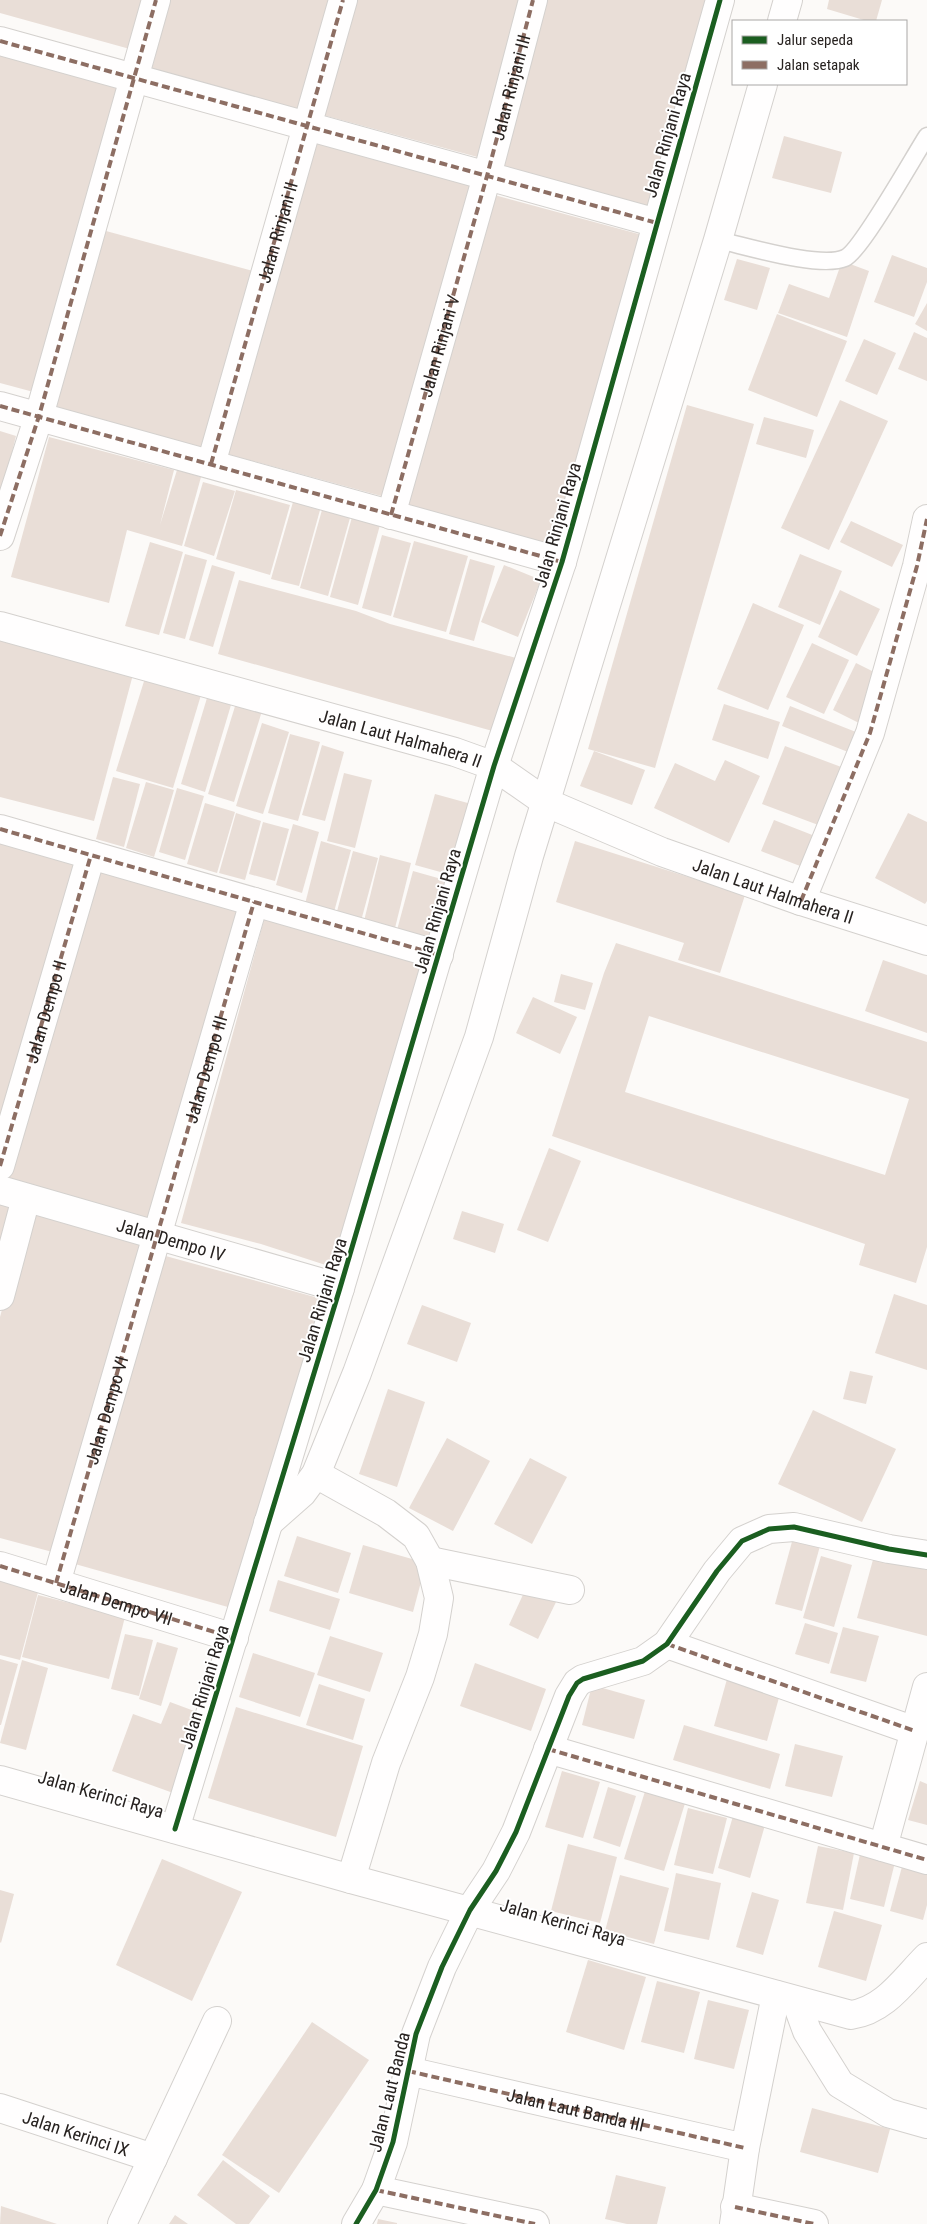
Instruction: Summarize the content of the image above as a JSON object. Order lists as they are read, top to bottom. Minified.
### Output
{"streets":{"street":["Jalan Rinjani III","Jalan Rinjani Raya","Jalan Rinjani II","Jalan Rinjani V","Jalan Laut Halmahera II","Jalan Dempo II","Jalan Dempo III","Jalan Dempo IV","Jalan Dempo VI","Jalan Dempo VII","Jalan Kerinci Raya","Jalan Laut Banda","Jalan Laut Banda III","Jalan Kerinci IX"]},"crossings":[["Jalan Rinjani III","Jalan Rinjani V"],["Jalan Rinjani Raya","Jalan Laut Halmahera II"],["Jalan Rinjani Raya","Jalan Dempo IV"],["Jalan Rinjani Raya","Jalan Dempo VII"],["Jalan Rinjani Raya","Jalan Kerinci Raya"],["Jalan Dempo III","Jalan Dempo IV"],["Jalan Dempo III","Jalan Dempo VI"],["Jalan Dempo IV","Jalan Dempo VI"],["Jalan Dempo VI","Jalan Dempo VII"],["Jalan Kerinci Raya","Jalan Laut Banda"],["Jalan Laut Banda","Jalan Laut Banda III"]],"legend":["Jalur sepeda","Jalan setapak"]}
